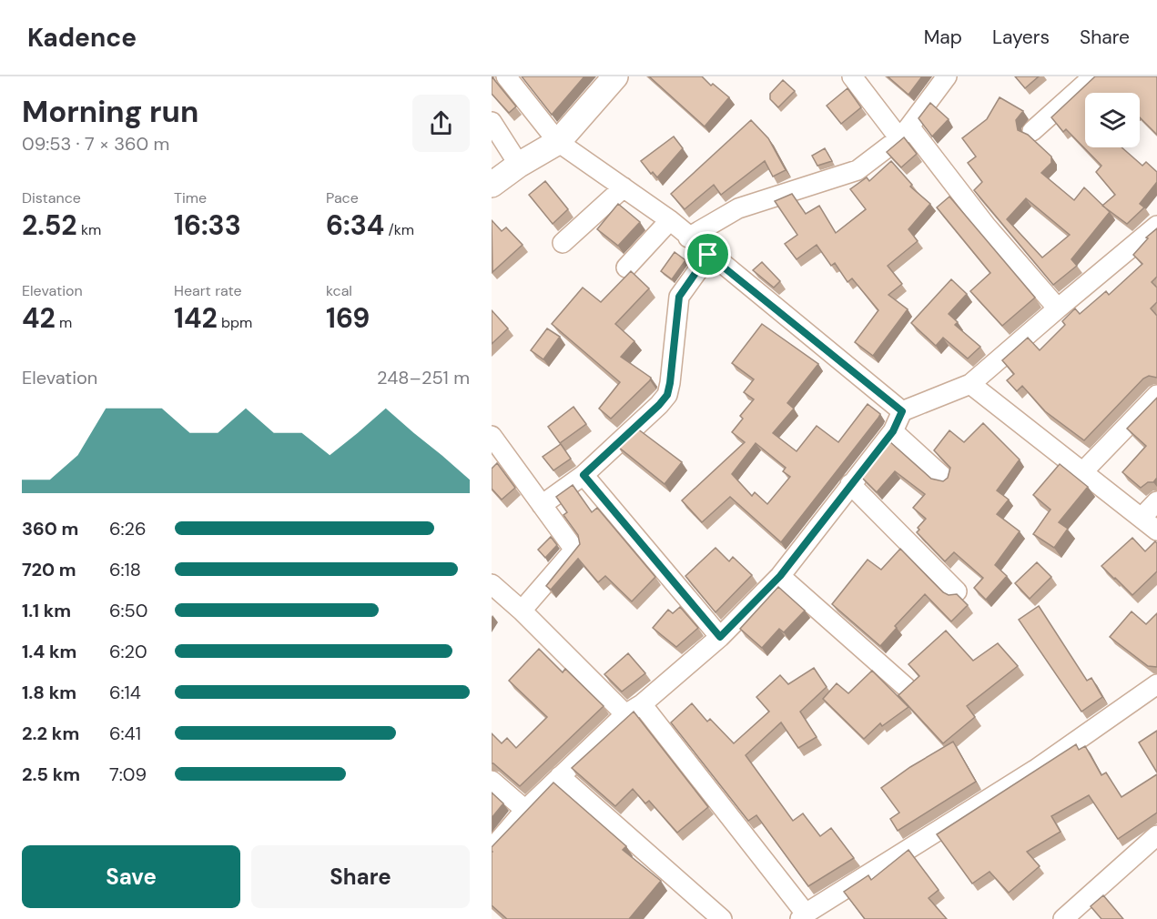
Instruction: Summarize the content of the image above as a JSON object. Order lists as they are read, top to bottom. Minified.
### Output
{"page":{"header":"Kadence","nav":["Map","Layers","Share"],"heading":["Morning run","09:53 · 7 × 360 m"],"stats":[["Distance","2.52 km"],["Time","16:33"],["Pace","6:34 /km"],["Elevation","42 m"],["Heart rate","142 bpm"],["kcal","169"]],"chart":["Elevation","248–251 m"],"list":[{"name":"360 m","note":"6:26"},{"name":"720 m","note":"6:18"},{"name":"1.1 km","note":"6:50"},{"name":"1.4 km","note":"6:20"},{"name":"1.8 km","note":"6:14"},{"name":"2.2 km","note":"6:41"},{"name":"2.5 km","note":"7:09"}],"buttons":["Save","Share"]}}
